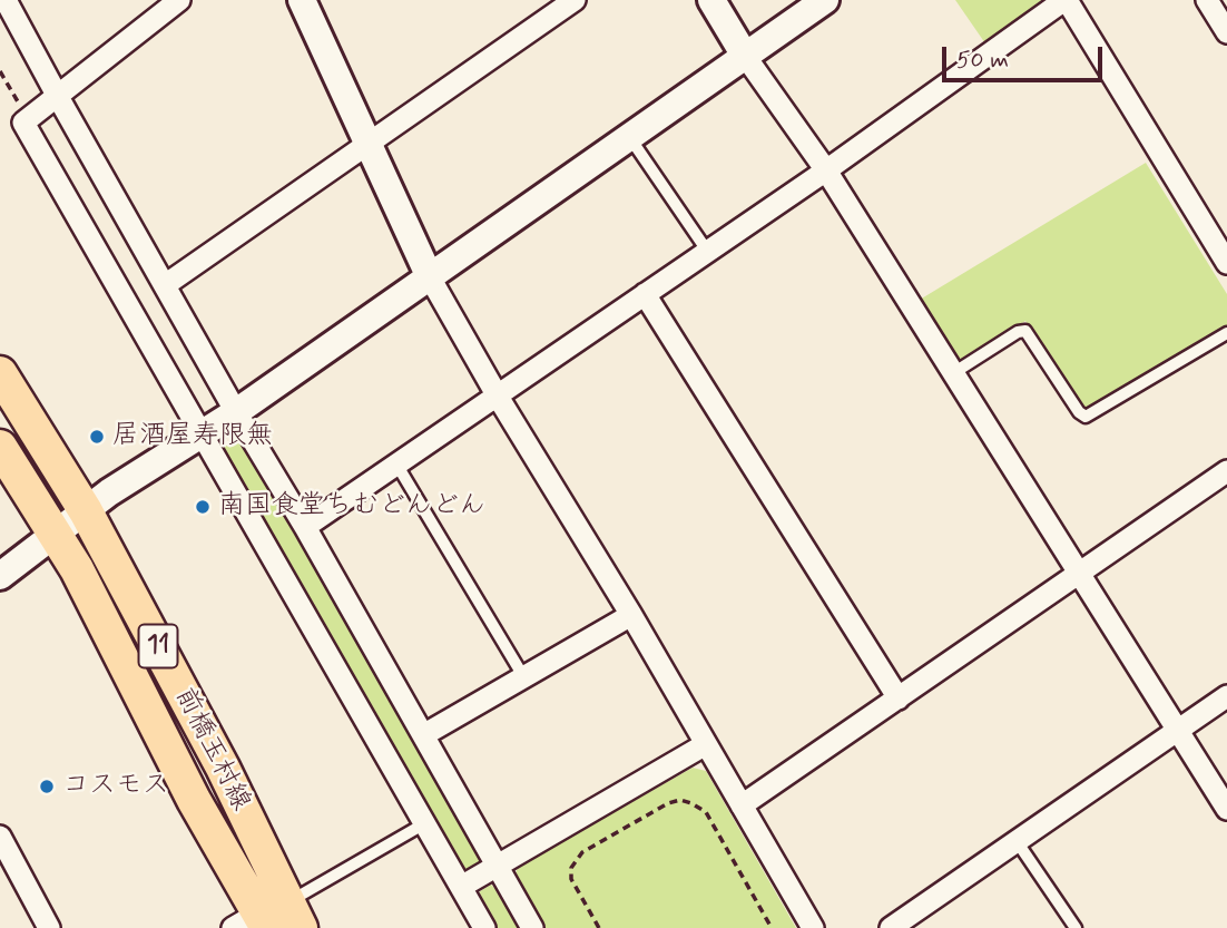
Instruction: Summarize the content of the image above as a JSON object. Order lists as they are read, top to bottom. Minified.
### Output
{"streets":{"main road":["11","前橋玉村線"]},"places":["居酒屋寿限無","南国食堂ちむどんどん","コスモス"],"scale_bar":"50 m"}
